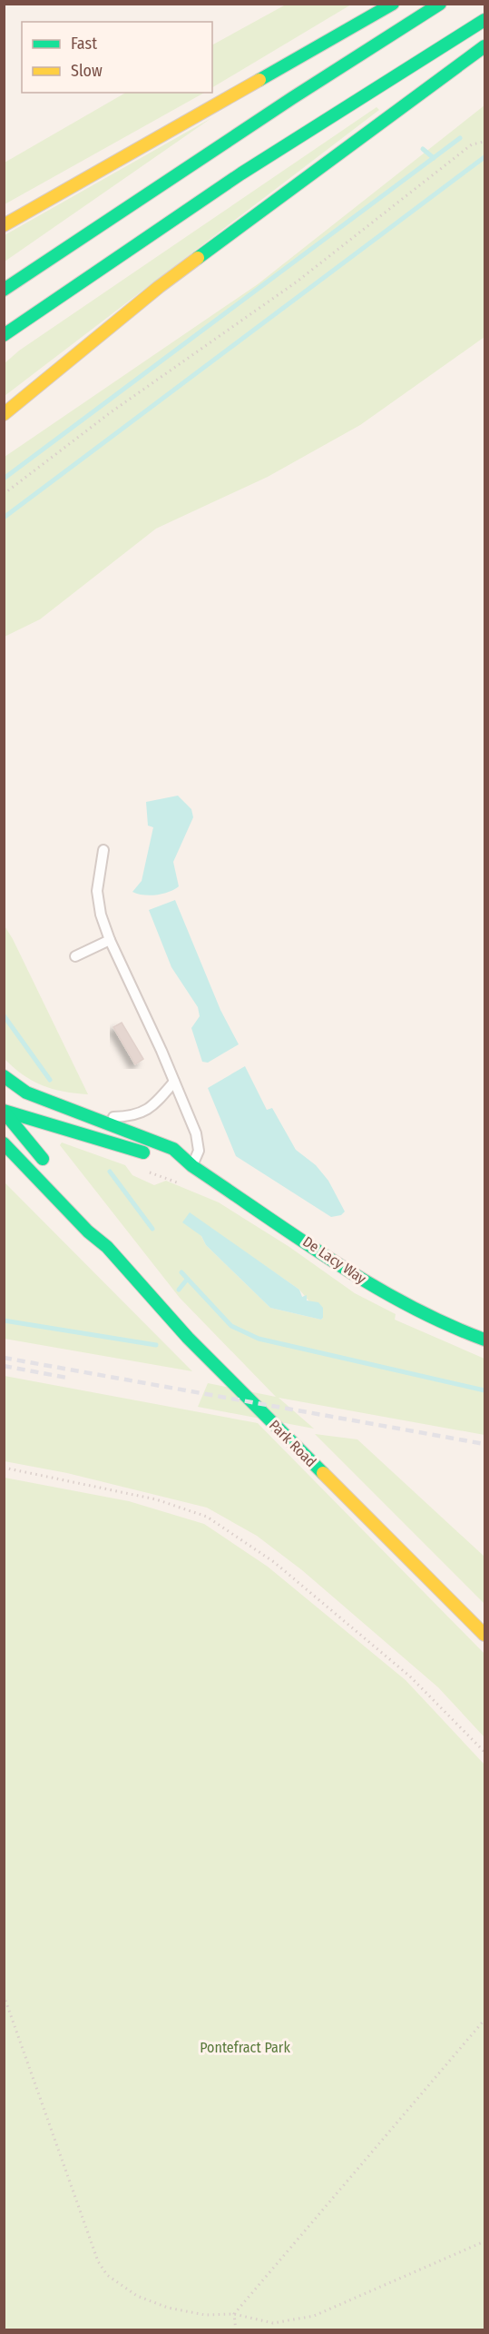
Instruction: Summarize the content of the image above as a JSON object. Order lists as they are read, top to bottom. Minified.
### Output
{"streets":{"main road":["De Lacy Way","Park Road"]},"parks":["Pontefract Park"],"legend":["Fast","Slow"]}
